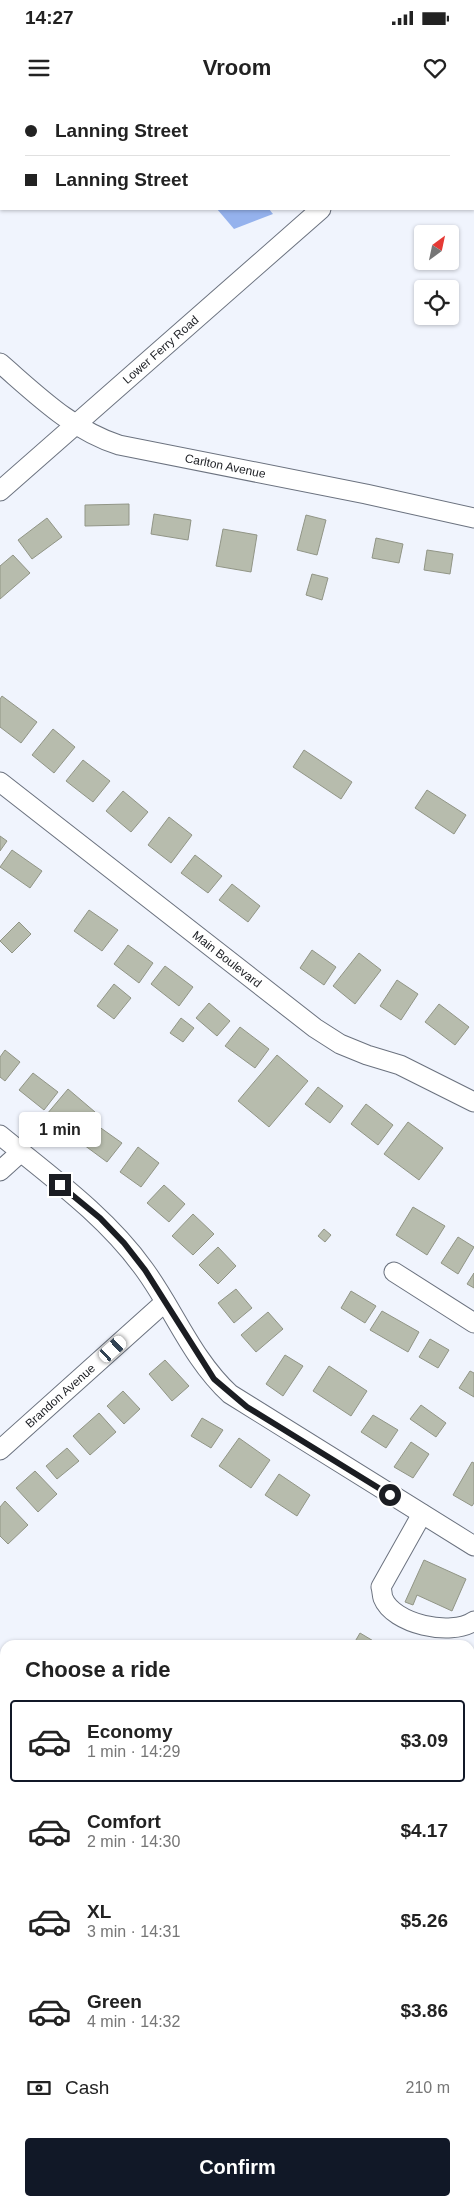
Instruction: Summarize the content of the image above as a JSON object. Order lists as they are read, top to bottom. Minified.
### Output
{"streets":{"street":["Lower Ferry Road","Carlton Avenue","Main Boulevard","Brandon Avenue"]},"crossings":[["Lower Ferry Road","Carlton Avenue"]],"north":"top right","page":{"status":"14:27","header":"Vroom","banner":["Lanning Street","Lanning Street"],"bubble":"1 min","heading":"Choose a ride","list":[{"name":"Economy","note":"1 min · 14:29","value":"$3.09"},{"name":"Comfort","note":"2 min · 14:30","value":"$4.17"},{"name":"XL","note":"3 min · 14:31","value":"$5.26"},{"name":"Green","note":"4 min · 14:32","value":"$3.86"}],"pay":["Cash","210 m"],"buttons":"Confirm"}}
